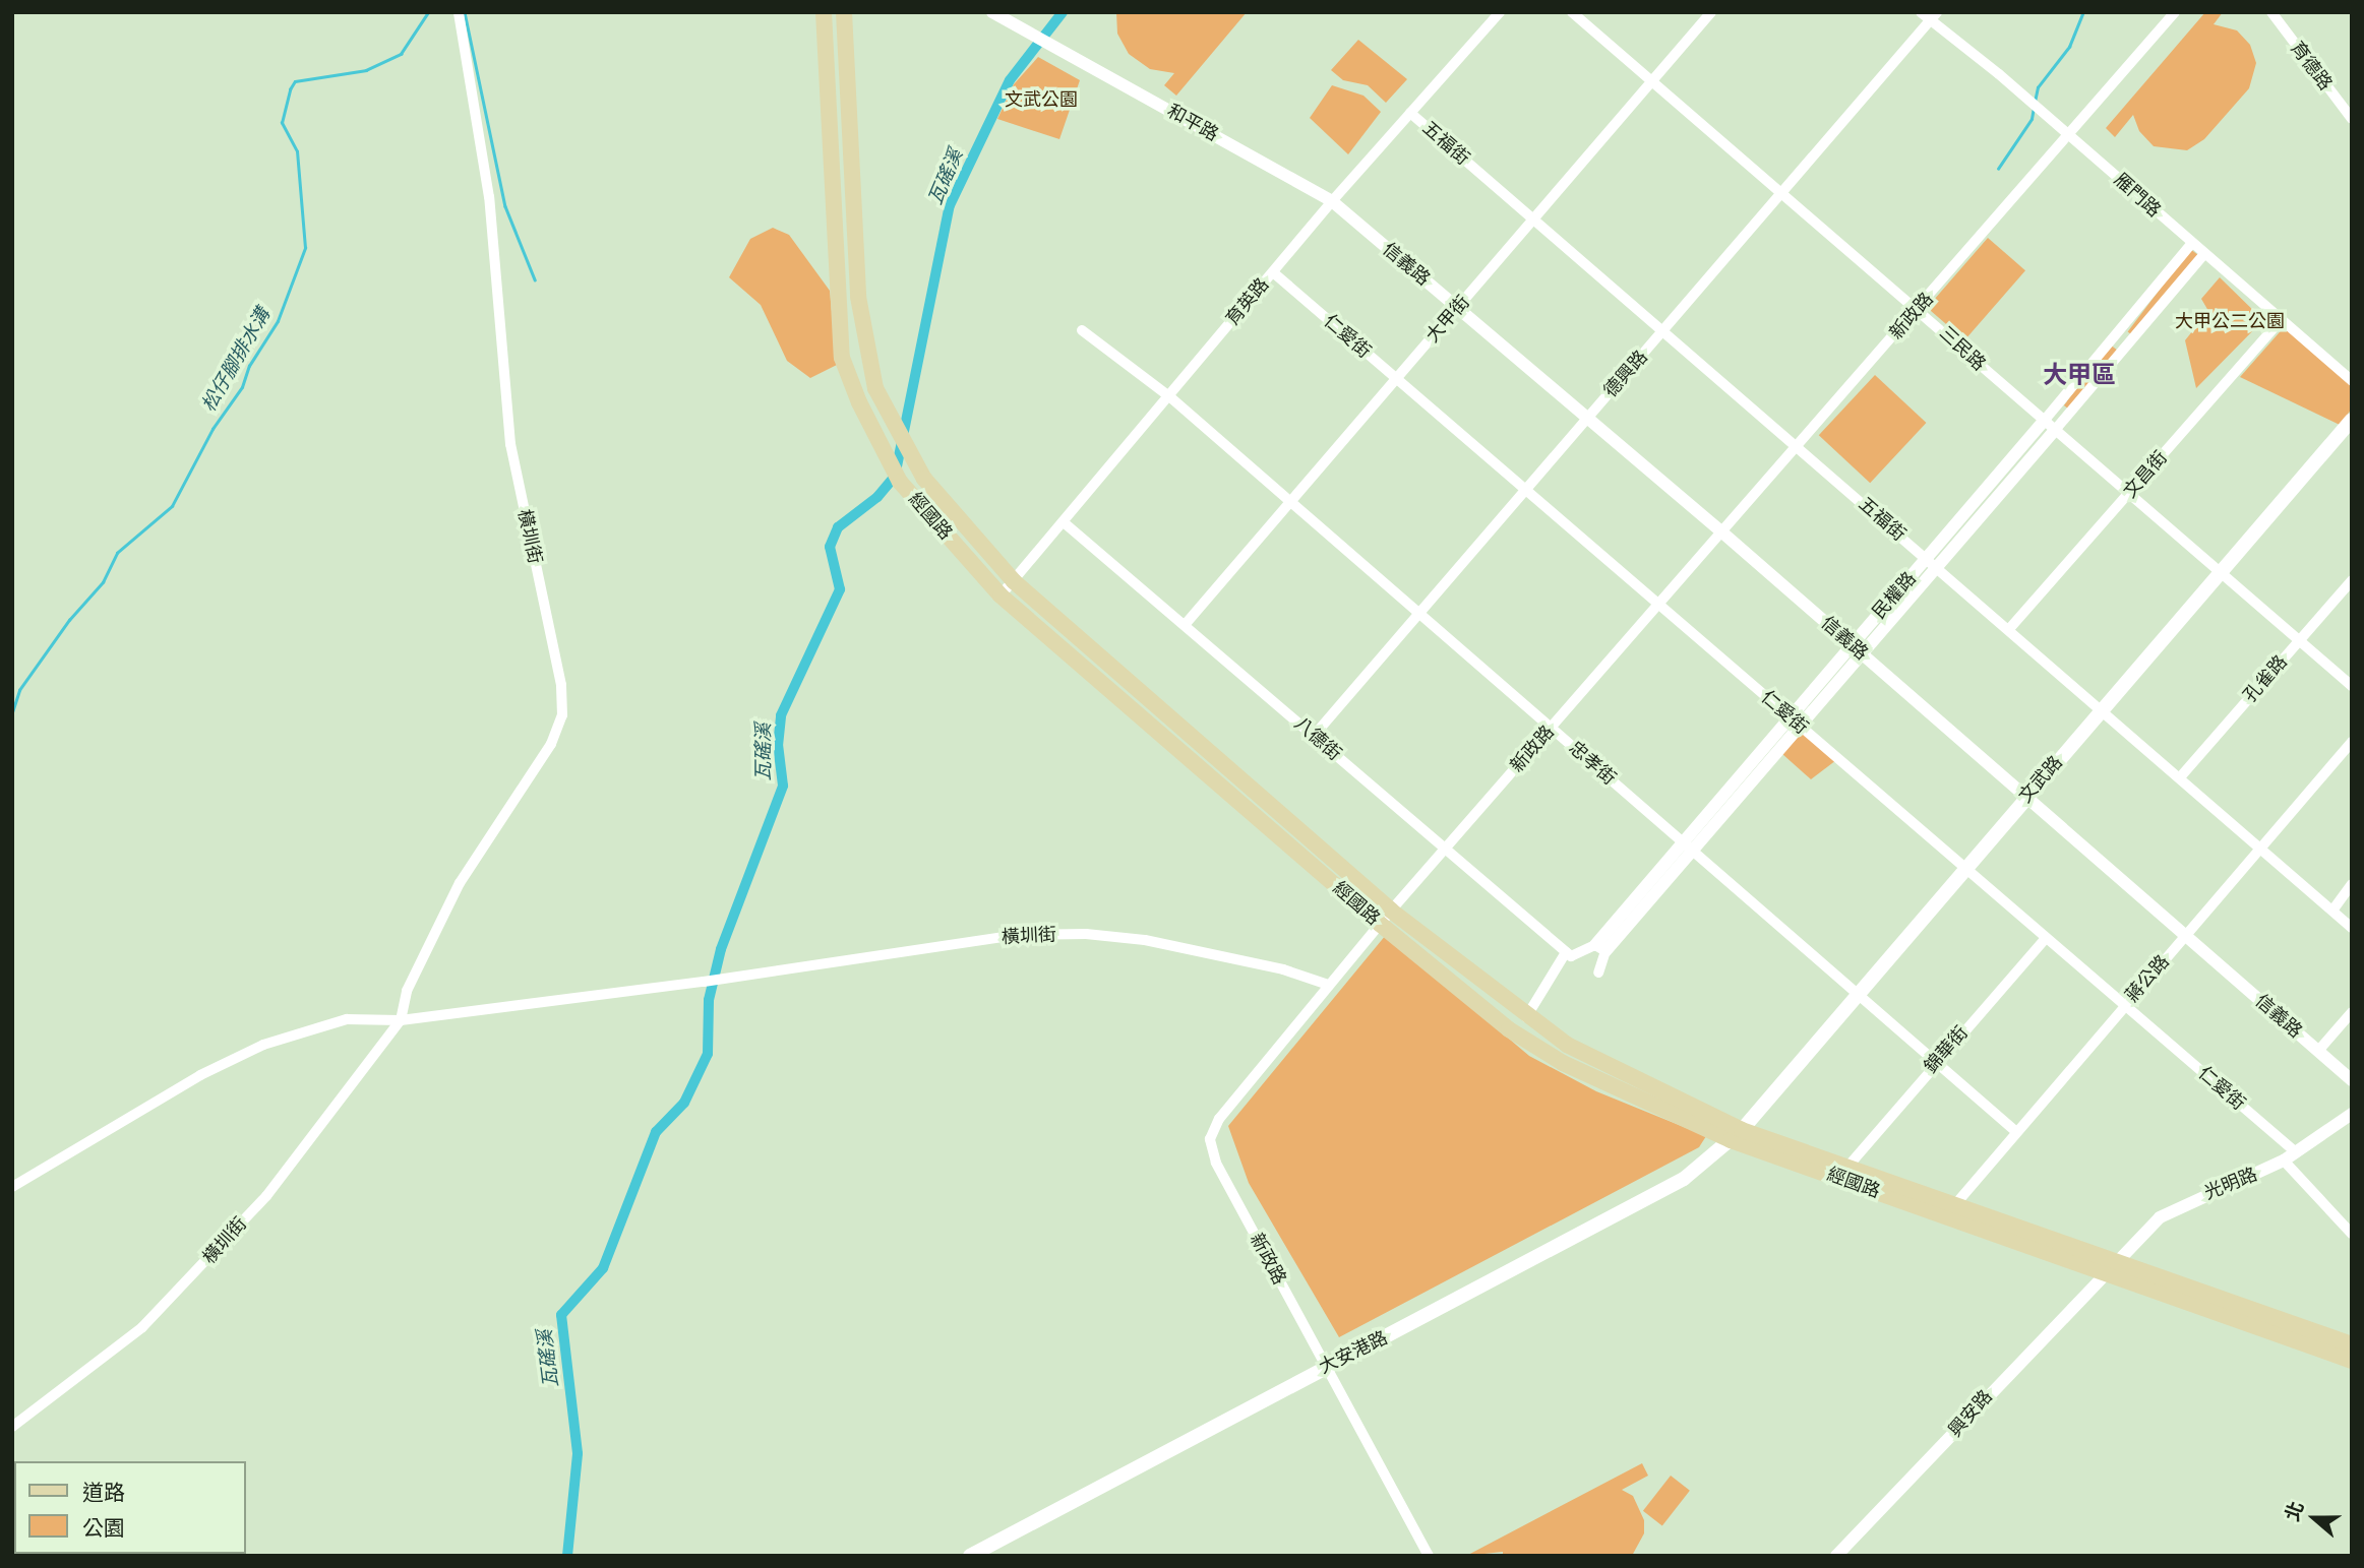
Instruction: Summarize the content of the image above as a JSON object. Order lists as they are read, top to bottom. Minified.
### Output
{"streets":{"main road":["經國路","文武路","大安港路"],"street":["育德路","和平路","五福街","雁門路","信義路","育英路","新政路","大甲街","仁愛街","三民路","德興路","文昌街","橫圳街","民權路","孔雀路","八德街","忠孝街","蔣公路","錦華街","光明路","興安路"]},"crossings":[["和平路","信義路"],["和平路","育英路"],["五福街","育英路"],["五福街","新政路"],["五福街","大甲街"],["五福街","德興路"],["五福街","文昌街"],["五福街","民權路"],["五福街","孔雀路"],["五福街","文武路"],["五福街","蔣公路"],["雁門路","新政路"],["雁門路","德興路"],["雁門路","文昌街"],["雁門路","民權路"],["信義路","育英路"],["信義路","新政路"],["信義路","大甲街"],["信義路","德興路"],["信義路","民權路"],["信義路","文武路"],["信義路","蔣公路"],["育英路","仁愛街"],["育英路","經國路"],["育英路","八德街"],["育英路","忠孝街"],["新政路","仁愛街"],["新政路","三民路"],["新政路","經國路"],["新政路","橫圳街"],["新政路","八德街"],["新政路","忠孝街"],["新政路","大安港路"],["大甲街","仁愛街"],["大甲街","三民路"],["大甲街","八德街"],["大甲街","忠孝街"],["仁愛街","德興路"],["仁愛街","民權路"],["仁愛街","文武路"],["仁愛街","蔣公路"],["仁愛街","錦華街"],["仁愛街","光明路"],["三民路","德興路"],["三民路","文昌街"],["三民路","民權路"],["三民路","孔雀路"],["三民路","文武路"],["德興路","八德街"],["德興路","忠孝街"],["經國路","文武路"],["經國路","蔣公路"],["經國路","錦華街"],["經國路","光明路"],["經國路","大安港路"],["經國路","興安路"],["民權路","忠孝街"],["忠孝街","文武路"],["忠孝街","蔣公路"],["忠孝街","錦華街"],["文武路","大安港路"],["光明路","興安路"]],"districts":["大甲區"],"water":["瓦磘溪","松仔腳排水溝"],"parks":["文武公園","大甲公二公園"],"legend":["道路","公園"],"north":"left"}
